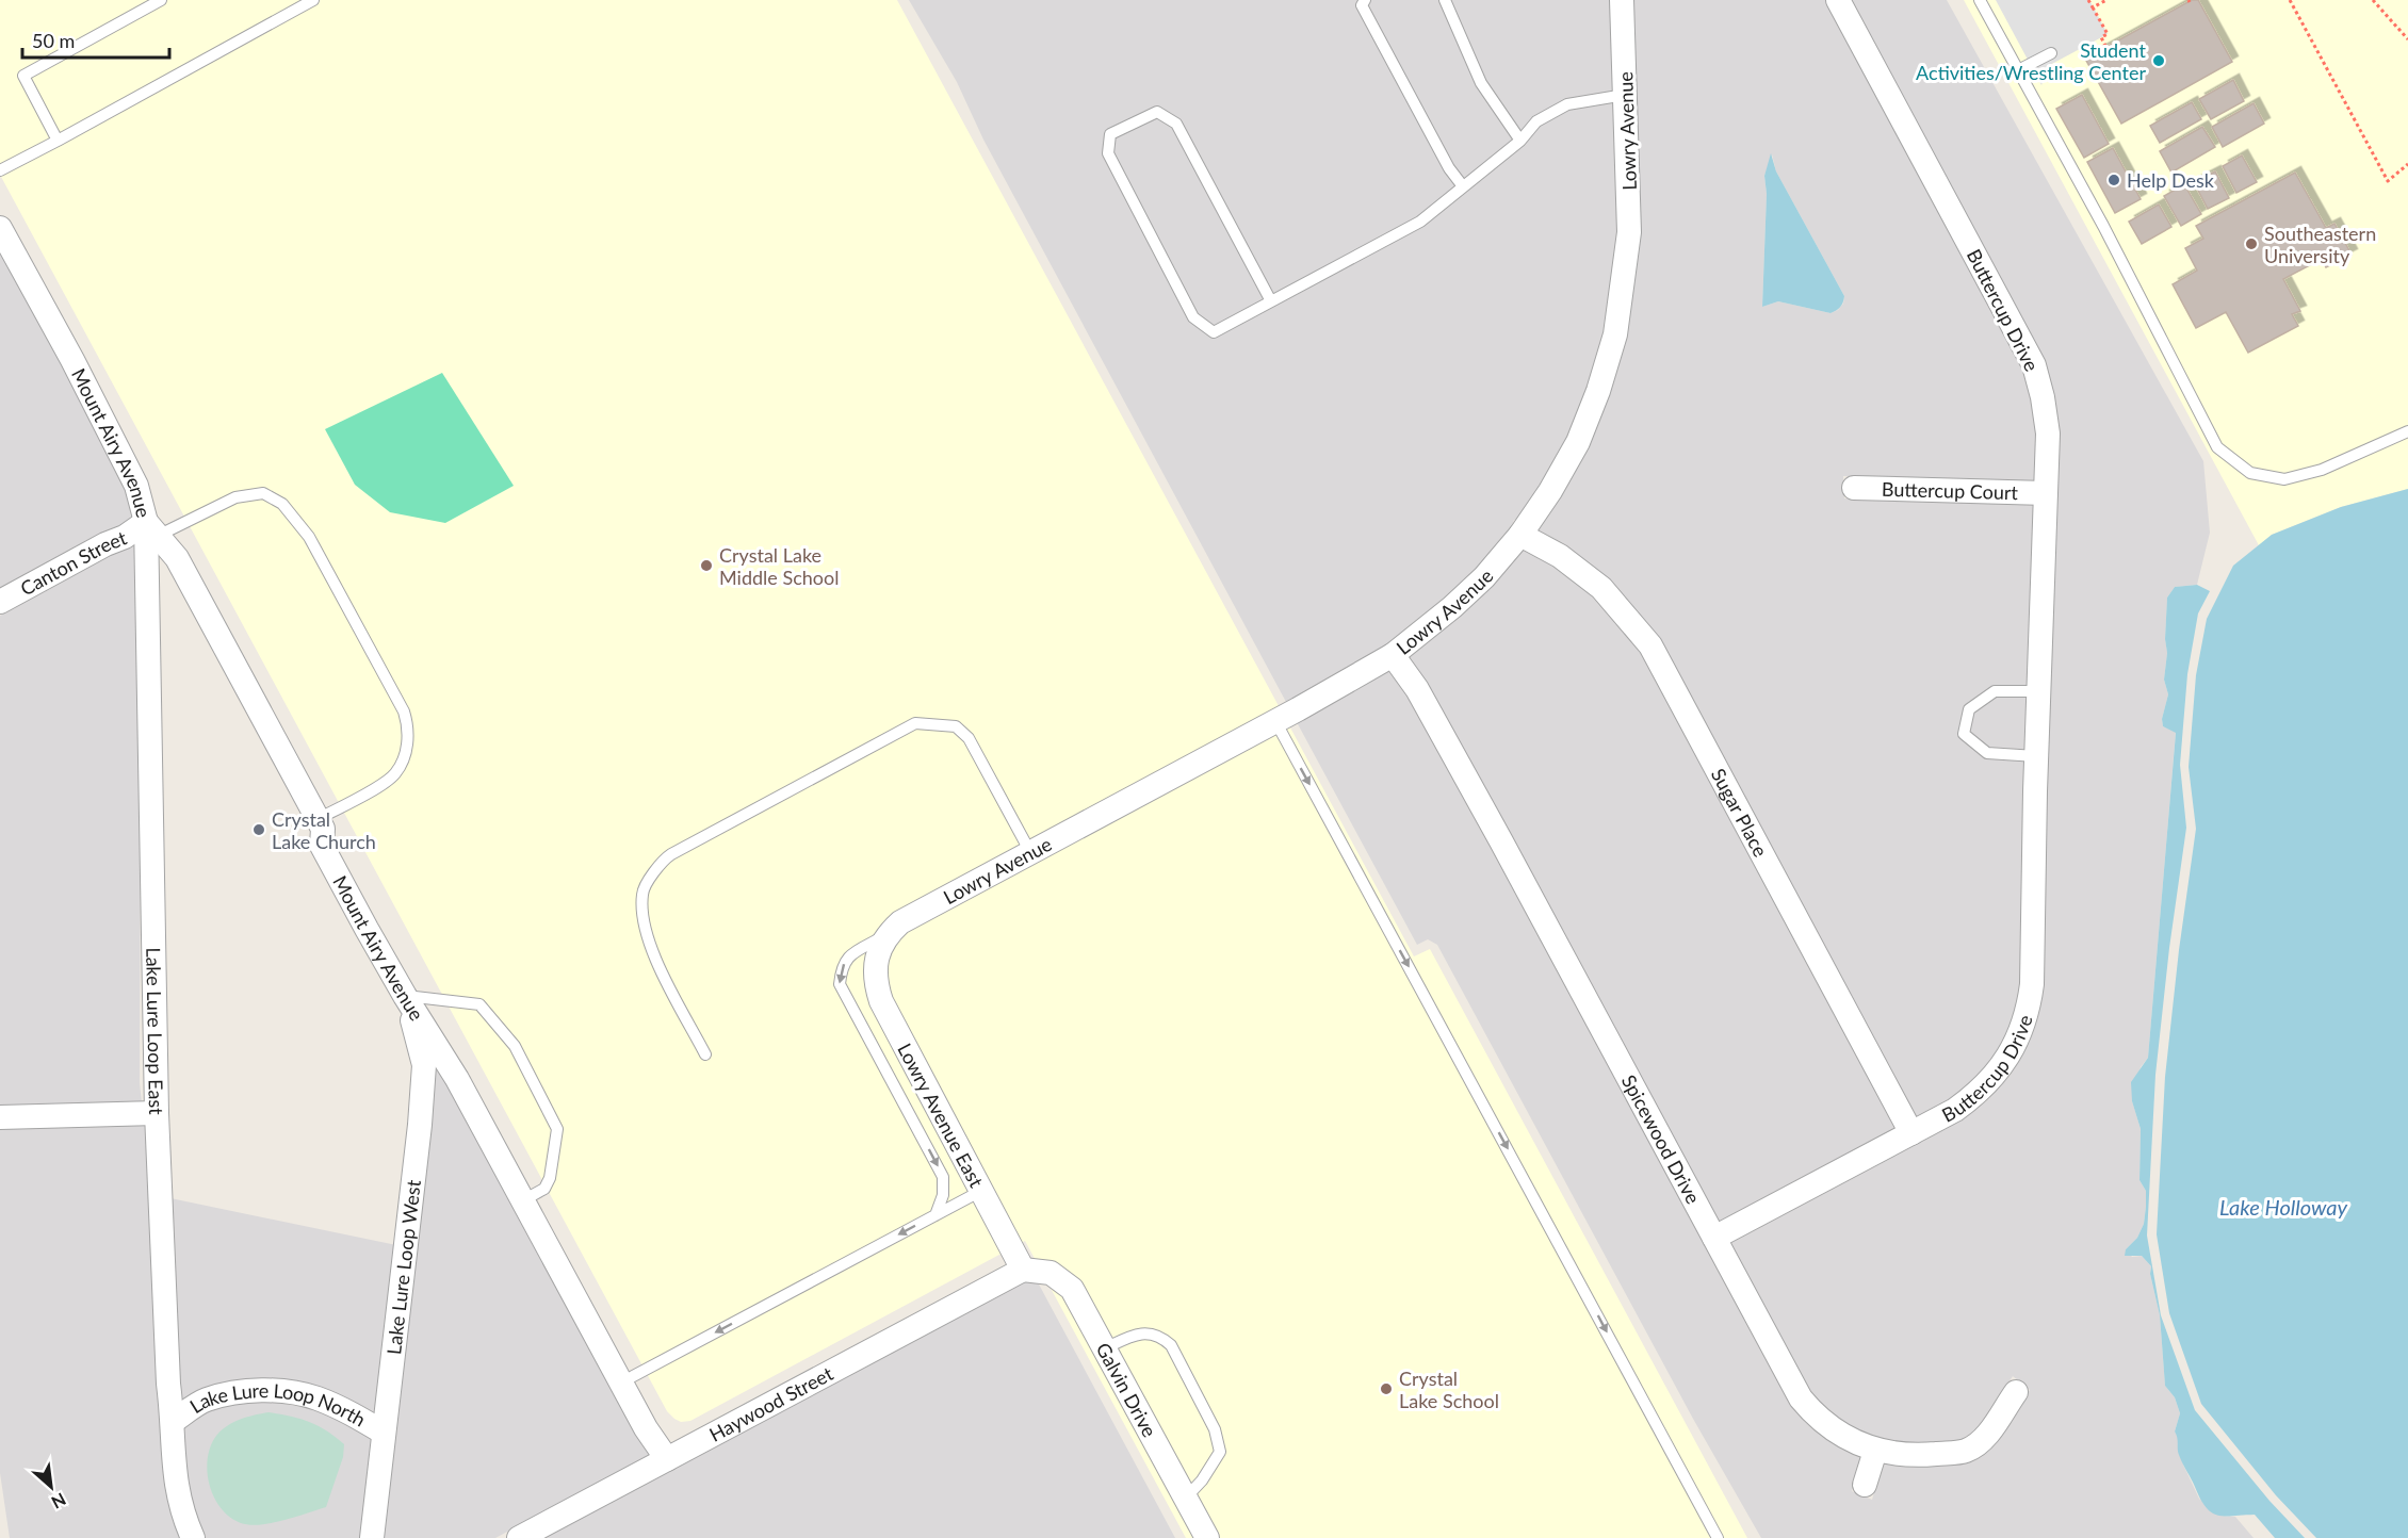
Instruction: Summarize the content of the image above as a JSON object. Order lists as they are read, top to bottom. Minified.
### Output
{"streets":{"street":["Lowry Avenue","Buttercup Drive","Mount Airy Avenue","Buttercup Court","Canton Street","Sugar Place","Lake Lure Loop East","Lowry Avenue East","Spicewood Drive","Lake Lure Loop West","Galvin Drive","Haywood Street","Lake Lure Loop North"]},"crossings":[["Lowry Avenue","Sugar Place"],["Lowry Avenue","Lowry Avenue East"],["Lowry Avenue","Spicewood Drive"],["Buttercup Drive","Buttercup Court"],["Buttercup Drive","Sugar Place"],["Buttercup Drive","Spicewood Drive"],["Mount Airy Avenue","Canton Street"],["Mount Airy Avenue","Lake Lure Loop East"],["Mount Airy Avenue","Lake Lure Loop West"],["Mount Airy Avenue","Haywood Street"],["Canton Street","Lake Lure Loop East"],["Lake Lure Loop East","Lake Lure Loop North"],["Lowry Avenue East","Galvin Drive"],["Lowry Avenue East","Haywood Street"],["Lake Lure Loop West","Lake Lure Loop North"],["Galvin Drive","Haywood Street"]],"water":["Lake Holloway"],"places":["Student Activities/Wrestling Center","Help Desk","Southeastern University","Crystal Lake Middle School","Crystal Lake Church","Crystal Lake School"],"scale_bar":"50 m","north":"bottom right"}
